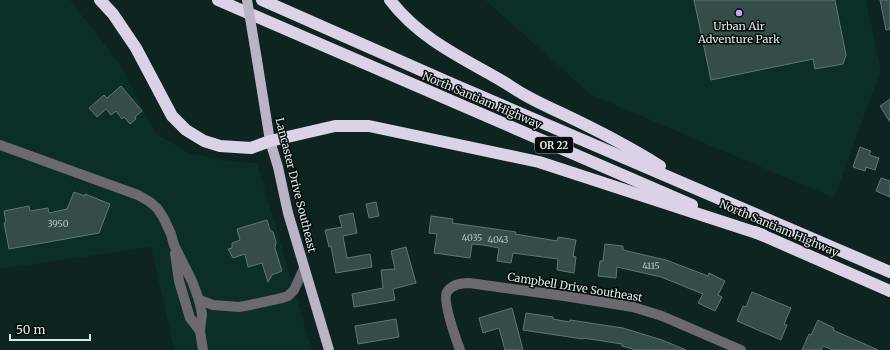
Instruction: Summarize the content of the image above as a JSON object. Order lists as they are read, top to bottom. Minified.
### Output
{"streets":{"highway":["North Santiam Highway","OR 22"],"main road":["Lancaster Drive Southeast"],"street":["Campbell Drive Southeast"]},"places":["Urban Air Adventure Park"],"house_numbers":["3950","4035","4043","4115"],"scale_bar":"50 m"}
